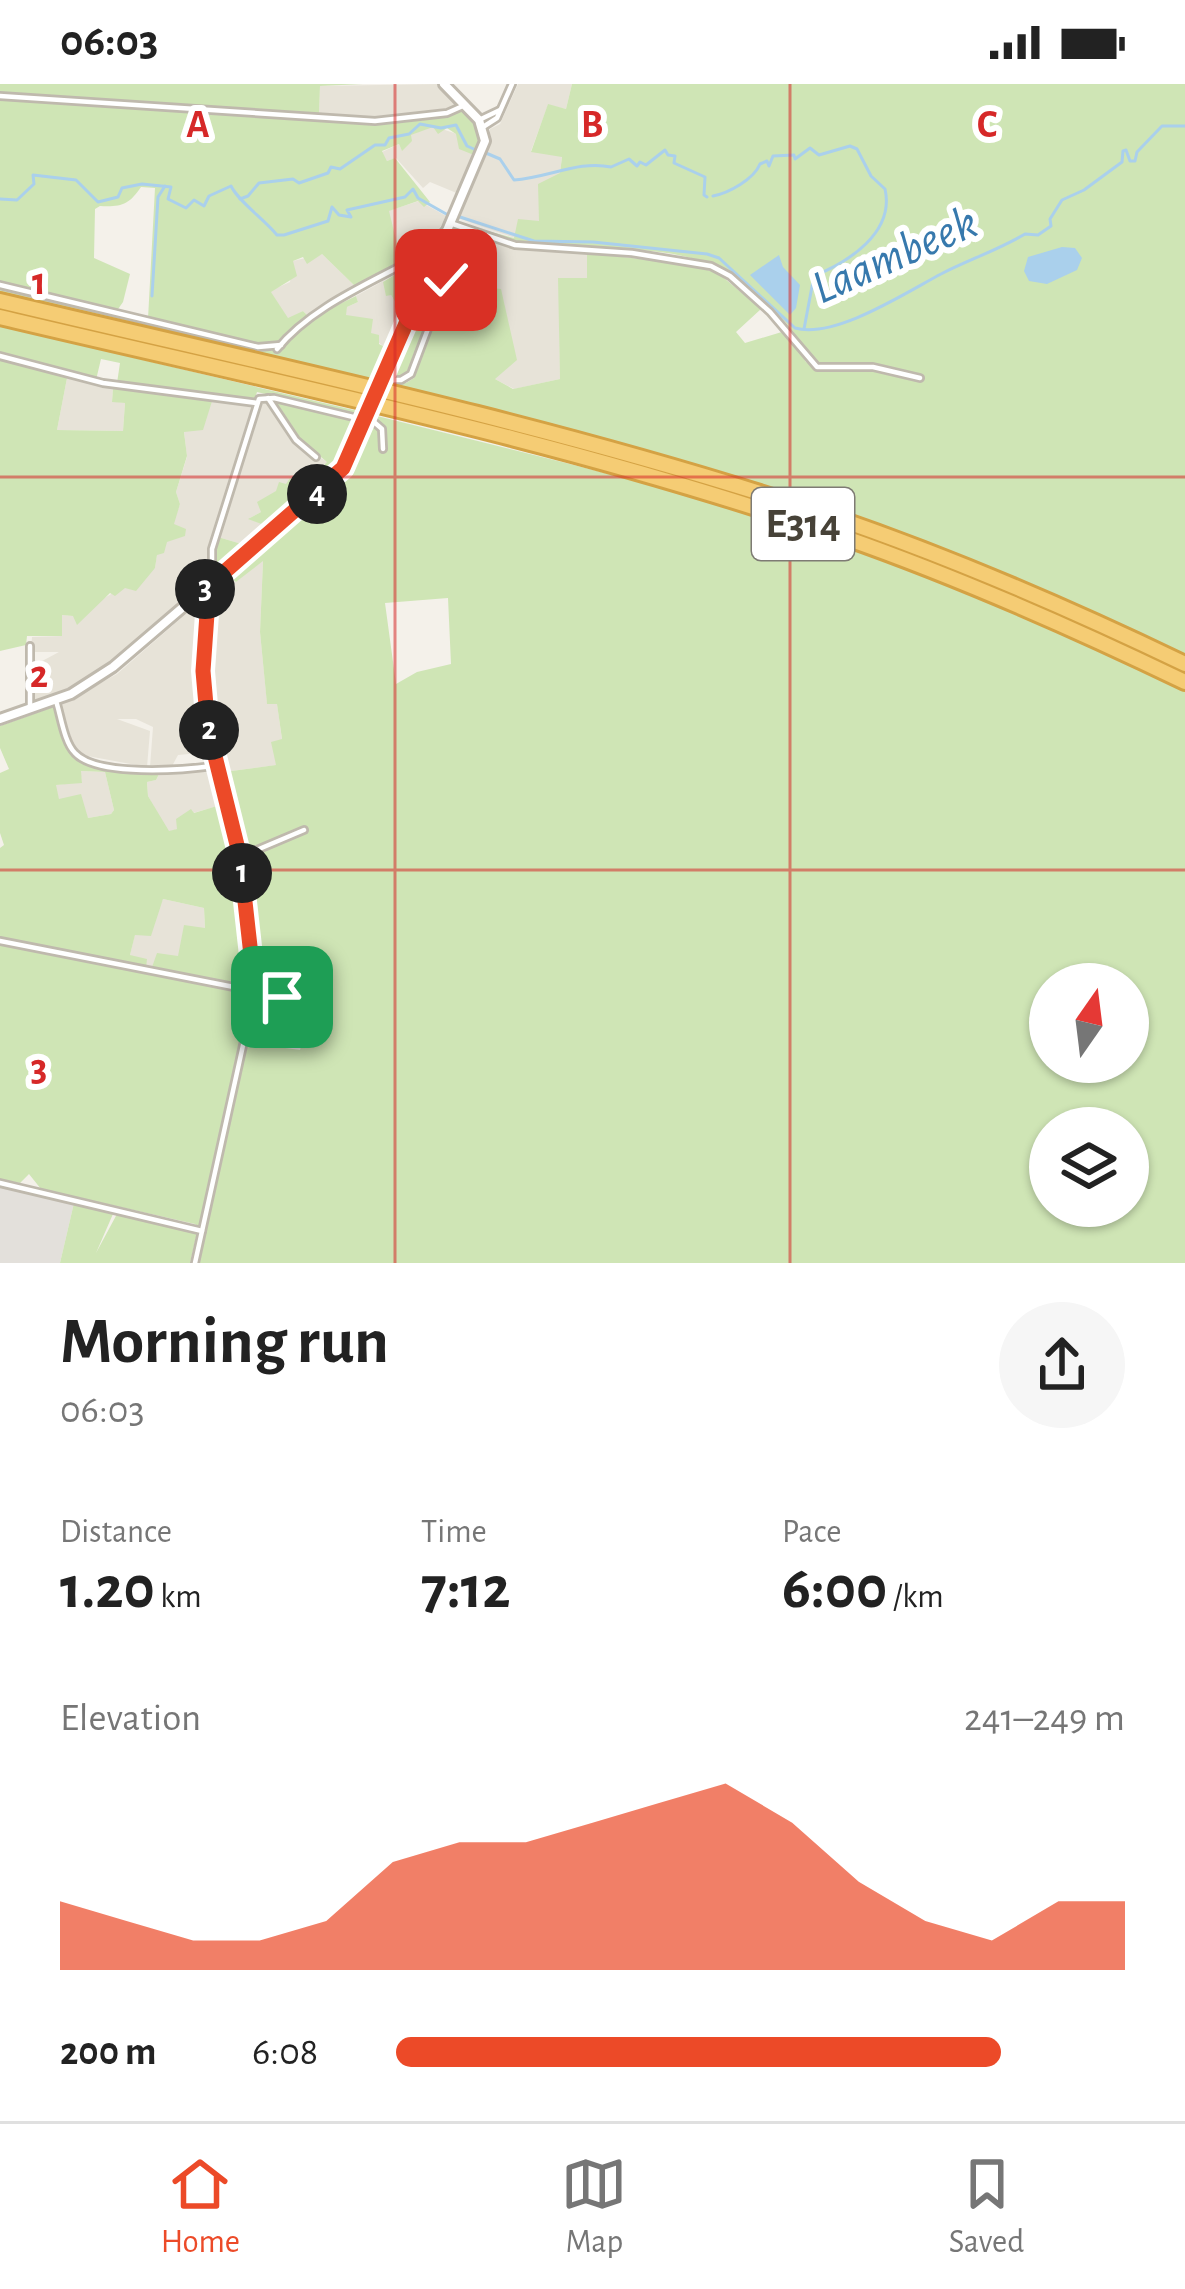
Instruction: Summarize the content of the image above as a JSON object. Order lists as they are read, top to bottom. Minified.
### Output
{"streets":{"highway":["E314"]},"water":["Laambeek"],"north":"top","page":{"status":"06:03","pins":["4","3","2","1"],"heading":["Morning run","06:03"],"stats":[["Distance","1.20 km"],["Time","7:12"],["Pace","6:00 /km"]],"chart":["Elevation","241–249 m"],"list":[{"name":"200 m","note":"6:08"}],"tabs":["Home","Map","Saved"]},"grid":{"columns":["A","B","C"],"rows":["1","2","3"]}}
